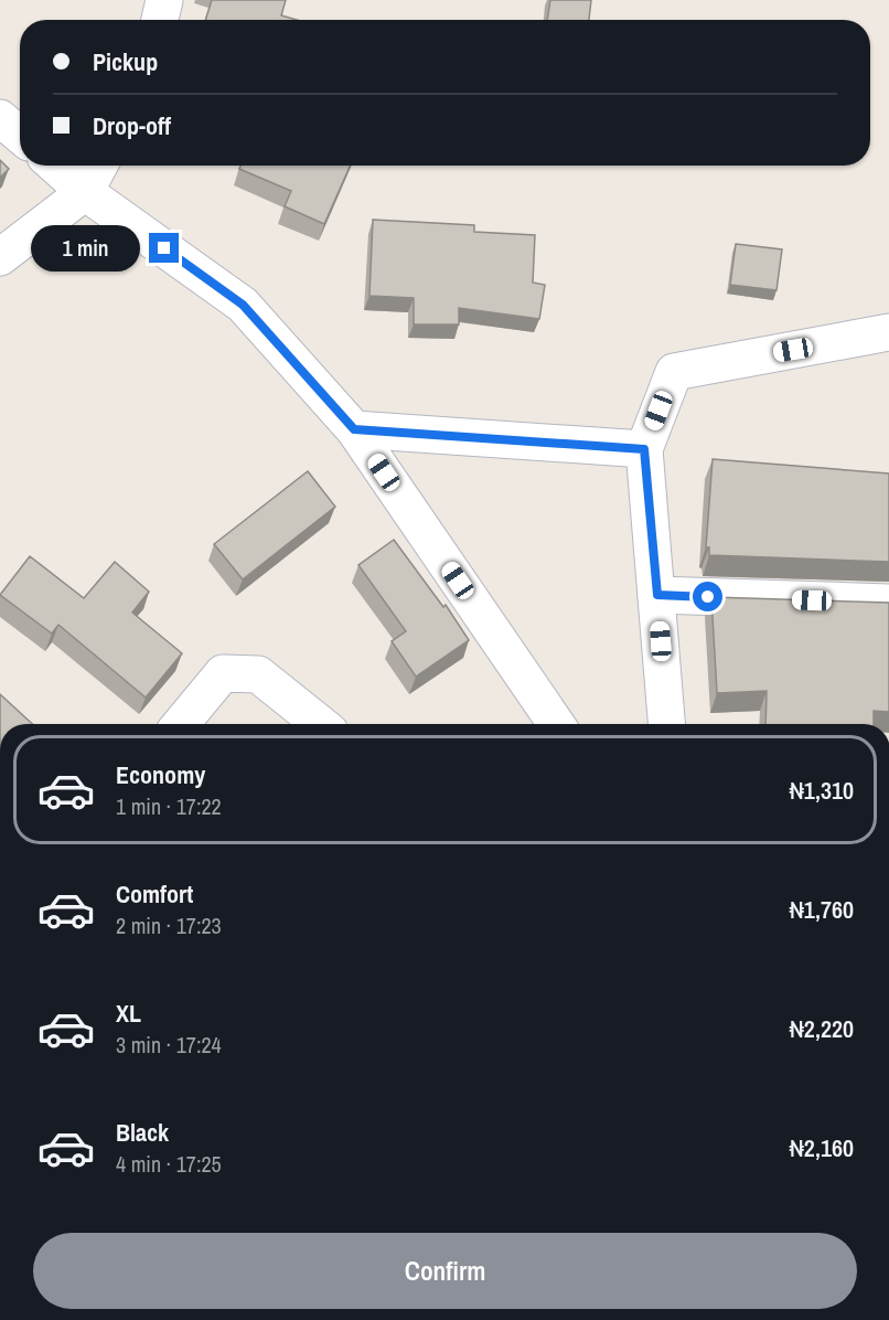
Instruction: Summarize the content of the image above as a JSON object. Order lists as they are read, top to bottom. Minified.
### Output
{"page":{"banner":["Pickup","Drop-off"],"bubble":"1 min","list":[{"name":"Economy","note":"1 min · 17:22","value":"₦1,310"},{"name":"Comfort","note":"2 min · 17:23","value":"₦1,760"},{"name":"XL","note":"3 min · 17:24","value":"₦2,220"},{"name":"Black","note":"4 min · 17:25","value":"₦2,160"}],"buttons":"Confirm"}}
